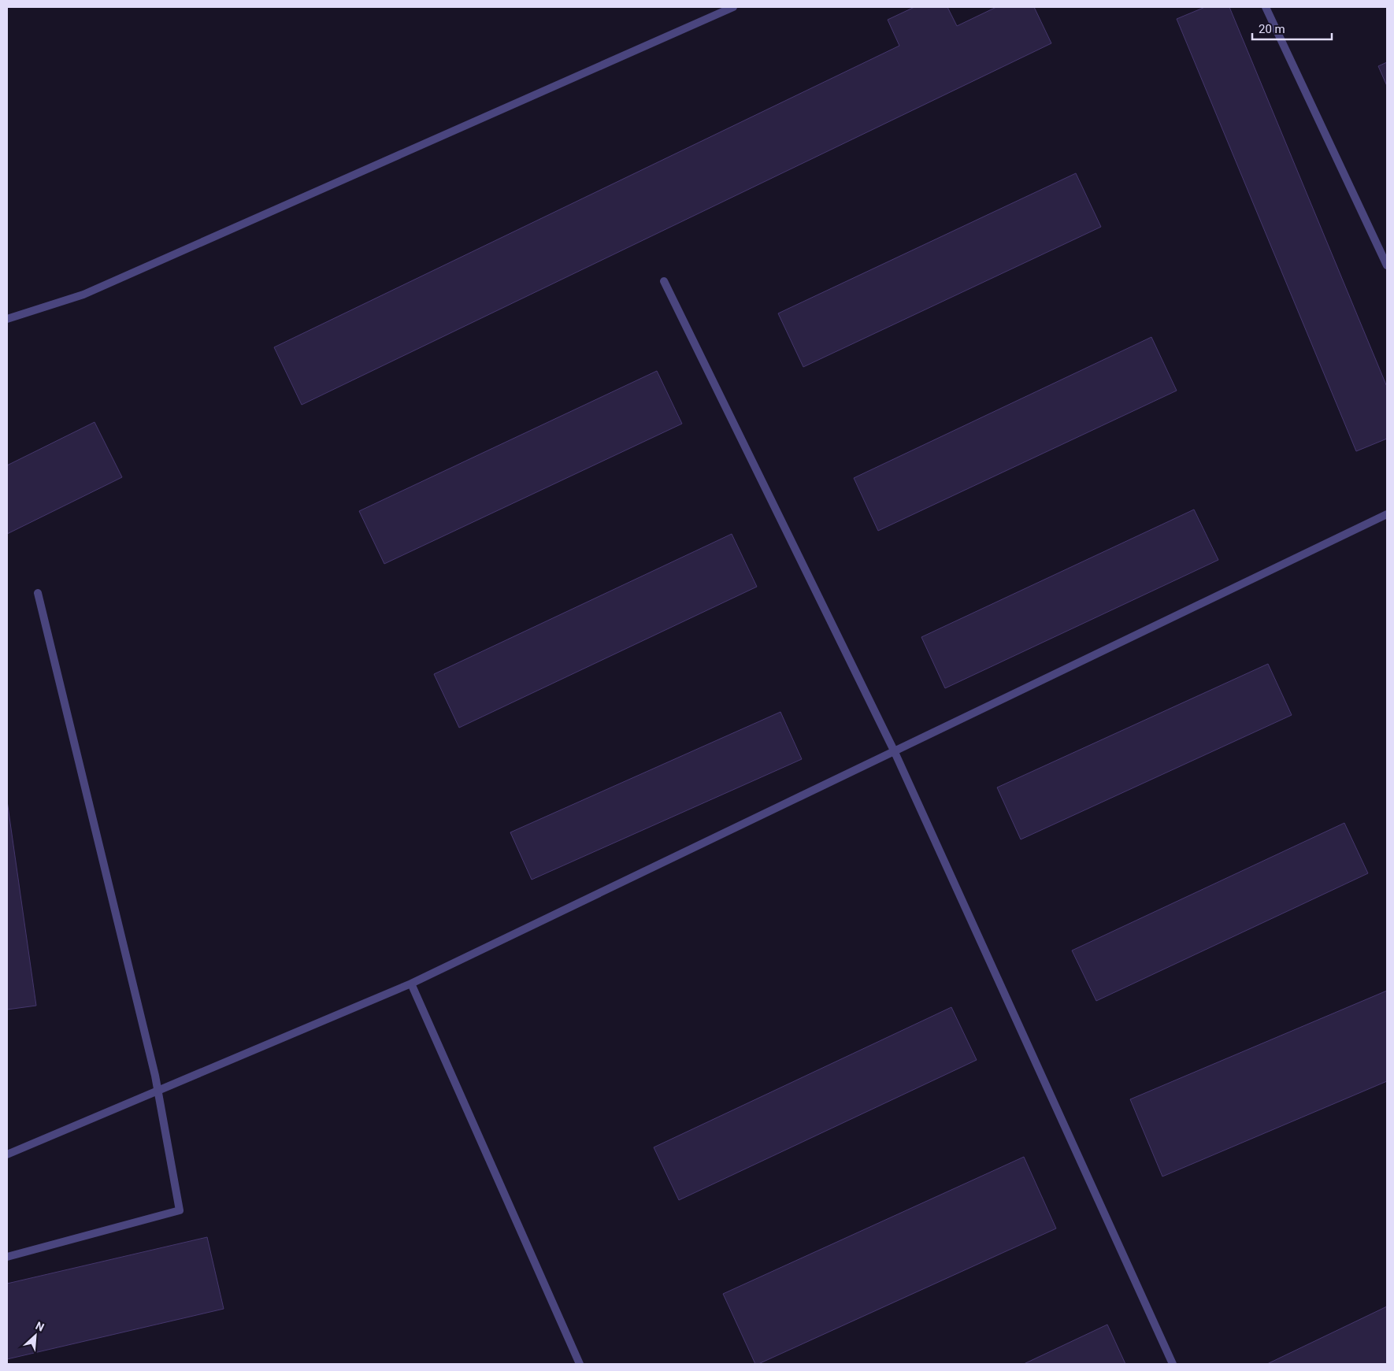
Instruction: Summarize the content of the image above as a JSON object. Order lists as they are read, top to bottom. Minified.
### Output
{"scale_bar":"20 m","north":"top right"}
